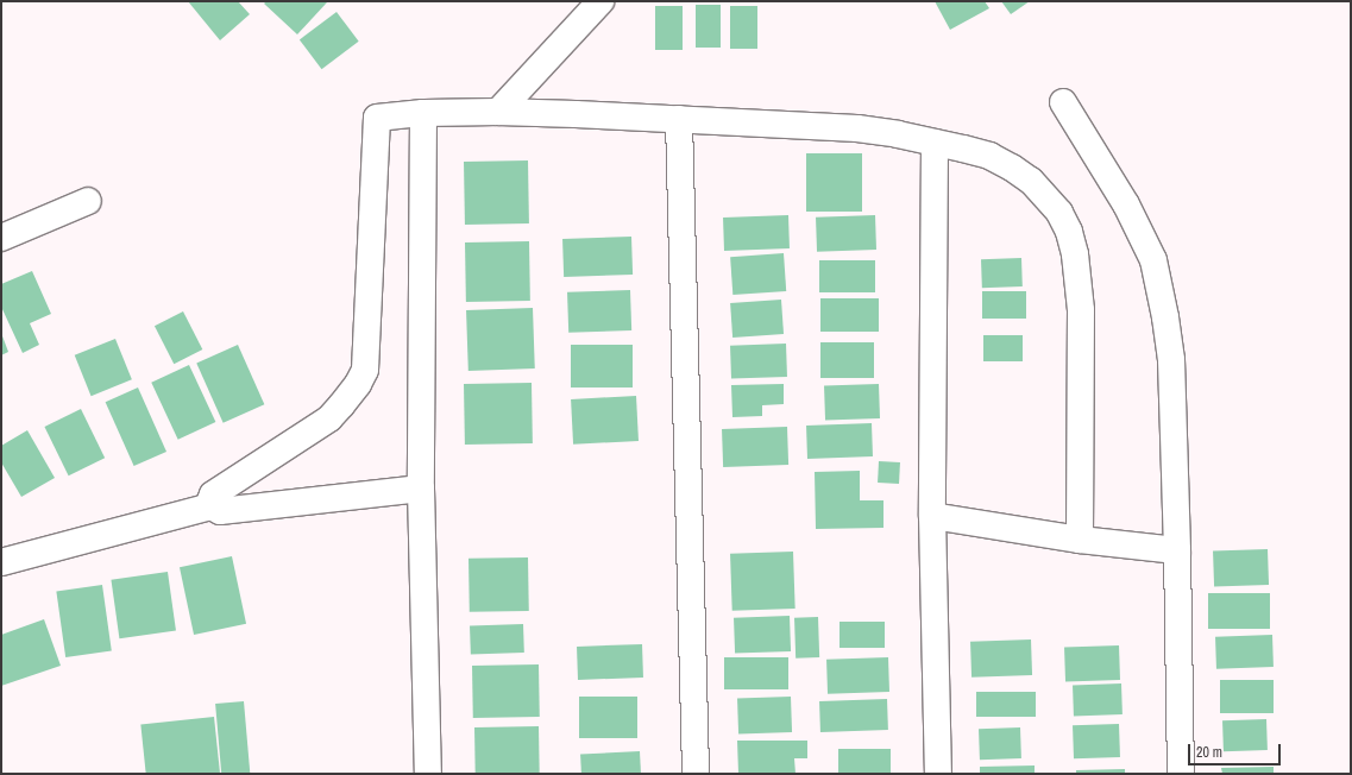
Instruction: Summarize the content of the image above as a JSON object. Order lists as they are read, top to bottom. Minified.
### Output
{"scale_bar":"20 m"}
